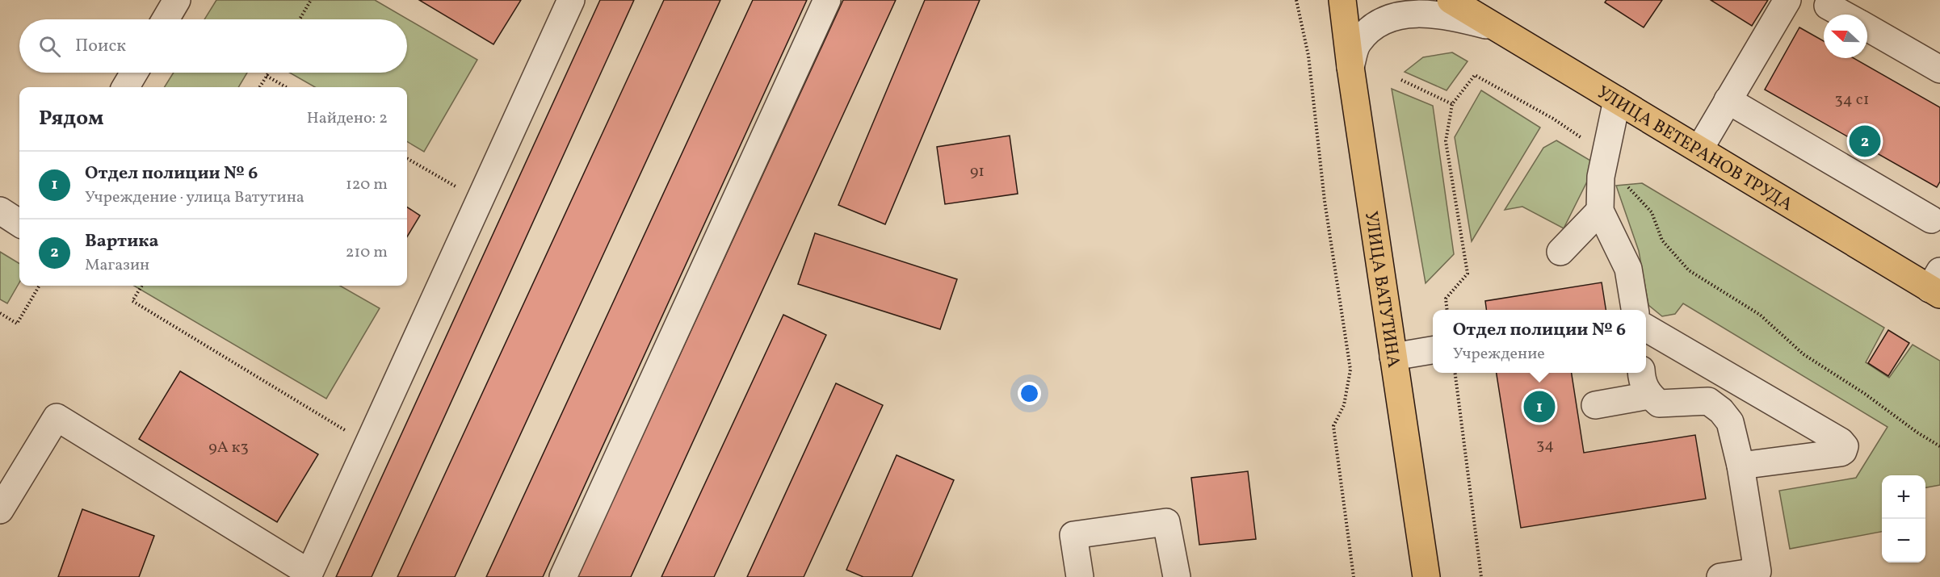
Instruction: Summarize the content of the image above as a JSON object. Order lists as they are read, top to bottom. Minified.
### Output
{"streets":{"main road":["УЛИЦА ВЕТЕРАНОВ ТРУДА","УЛИЦА ВАТУТИНА"]},"house_numbers":["34 с1","91","34","9А к3"],"north":"left","page":{"search":"Поиск","heading":["Рядом","Найдено: 2"],"pins":["2","1"],"list":[{"mark":"1","name":"Отдел полиции № 6","note":"Учреждение · улица Ватутина","value":"120 m"},{"mark":"2","name":"Вартика","note":"Магазин","value":"210 m"}],"popup":["Отдел полиции № 6","Учреждение"],"map_buttons":["+","−"]}}
